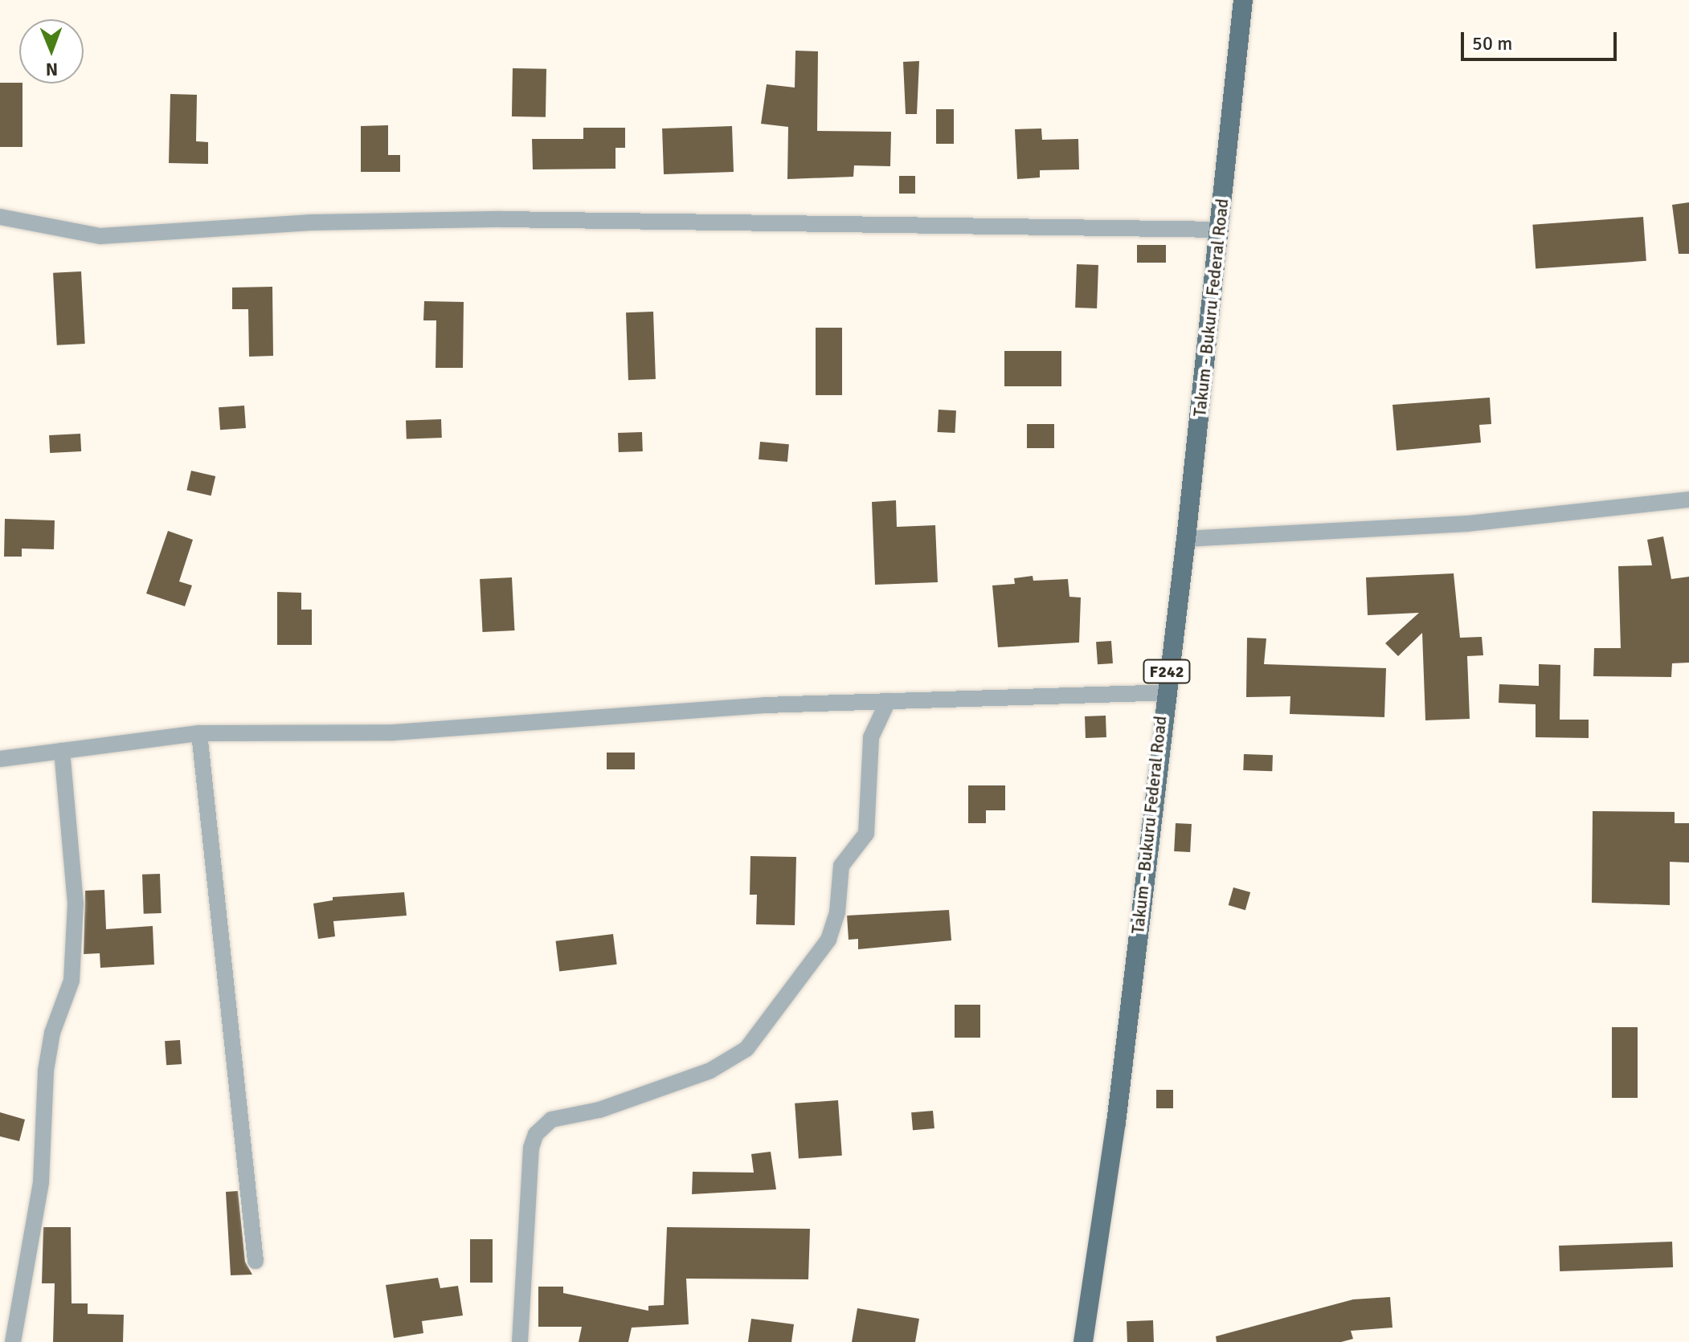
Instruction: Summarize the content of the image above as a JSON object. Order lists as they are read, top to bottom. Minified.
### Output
{"streets":{"main road":["Takum - Bukuru Federal Road","F242"]},"scale_bar":"50 m","north":"bottom"}
